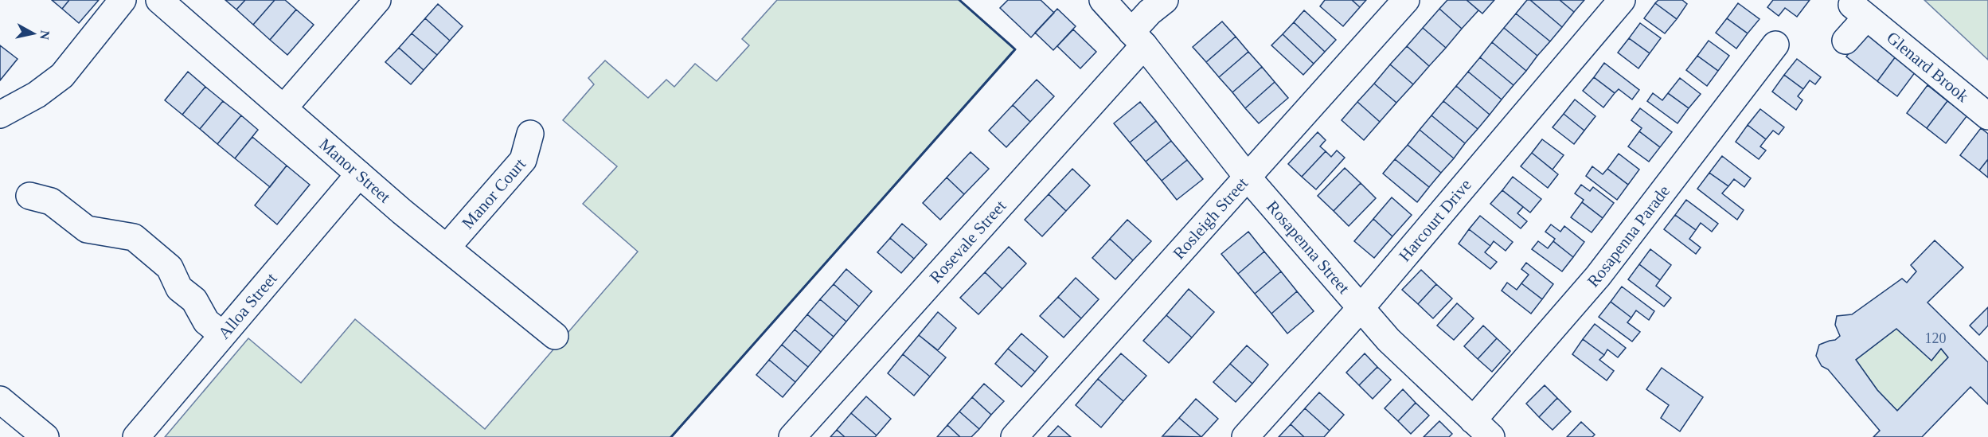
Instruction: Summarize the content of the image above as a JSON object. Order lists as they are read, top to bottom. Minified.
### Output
{"streets":{"street":["Glenard Brook","Manor Street","Manor Court","Rosleigh Street","Harcourt Drive","Rosapenna Parade","Rosevale Street","Rosapenna Street","Alloa Street"]},"crossings":[["Manor Street","Manor Court"],["Manor Street","Alloa Street"],["Rosleigh Street","Rosapenna Street"],["Harcourt Drive","Rosapenna Street"],["Rosapenna Parade","Rosapenna Street"],["Rosevale Street","Rosapenna Street"]],"house_numbers":["120"],"north":"right"}
